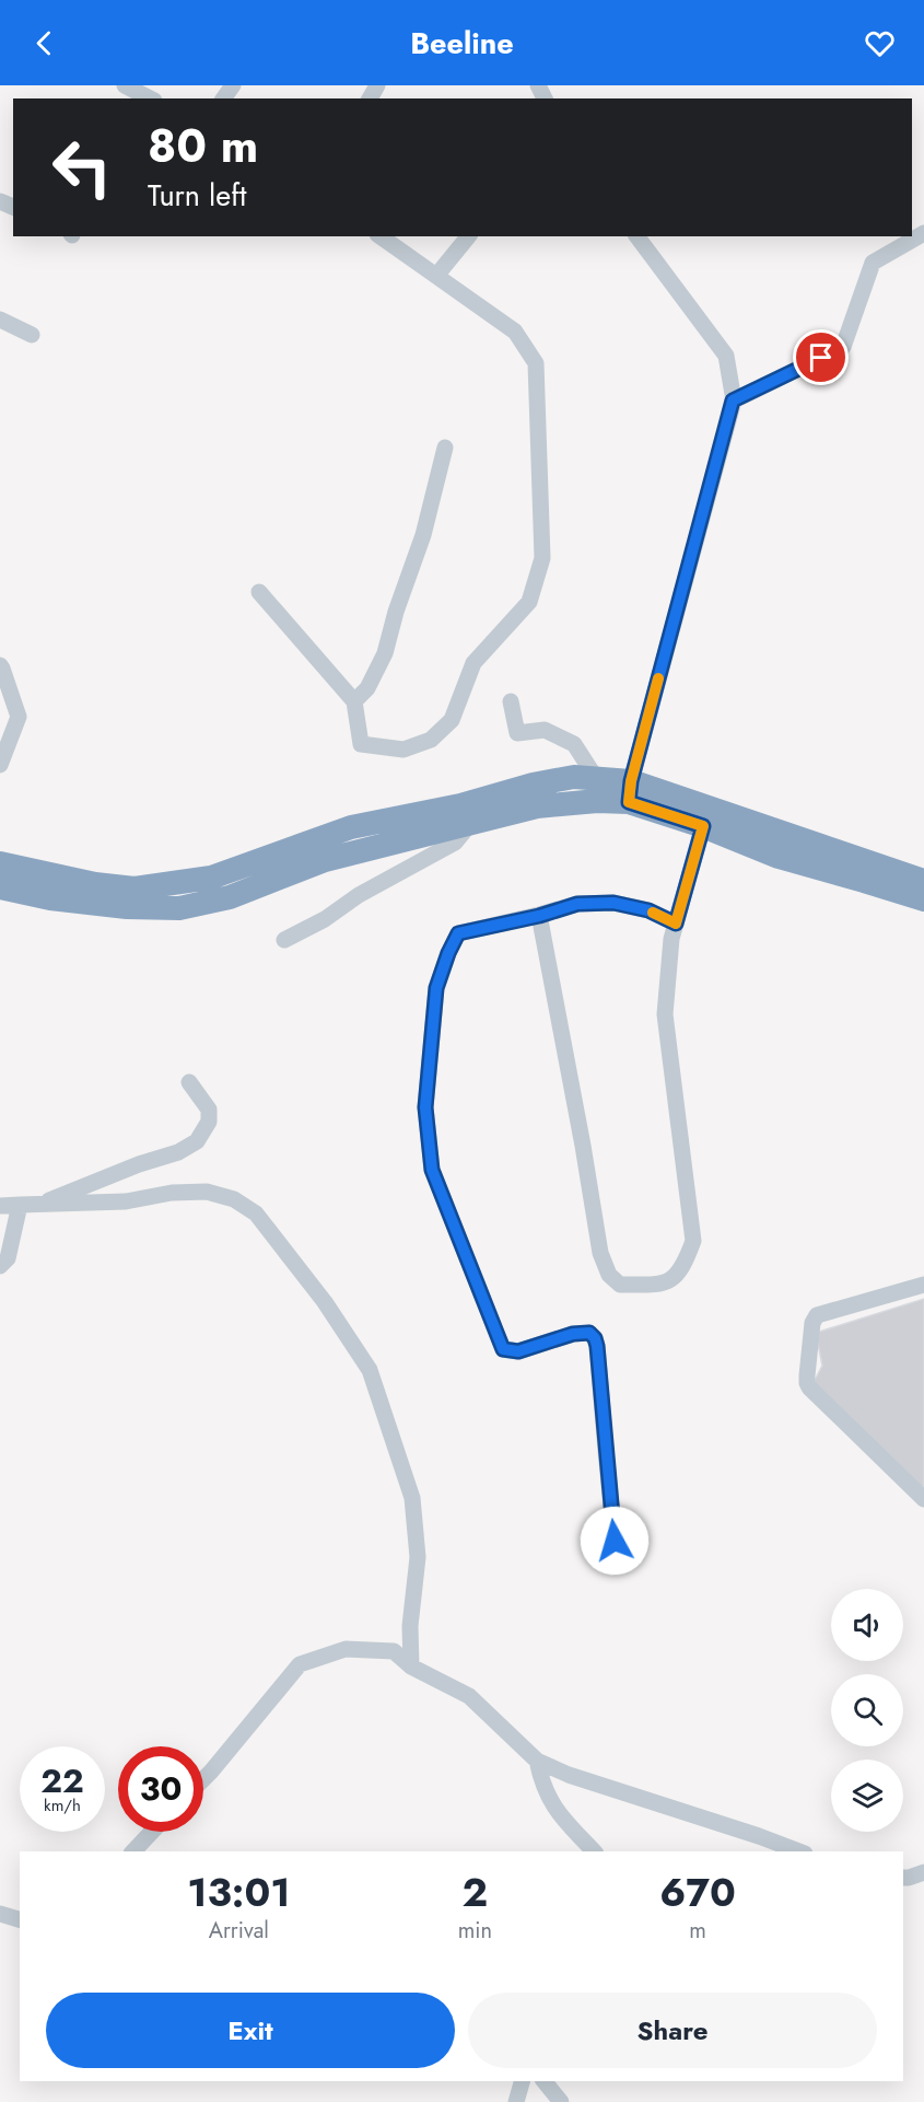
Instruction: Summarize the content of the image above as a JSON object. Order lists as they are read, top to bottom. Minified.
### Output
{"page":{"header":"Beeline","turn":["80 m","Turn left"],"speed":"22 km/h","limit":"30","eta":["13:01","Arrival","2","min","670","m"],"buttons":["Exit","Share"]}}
